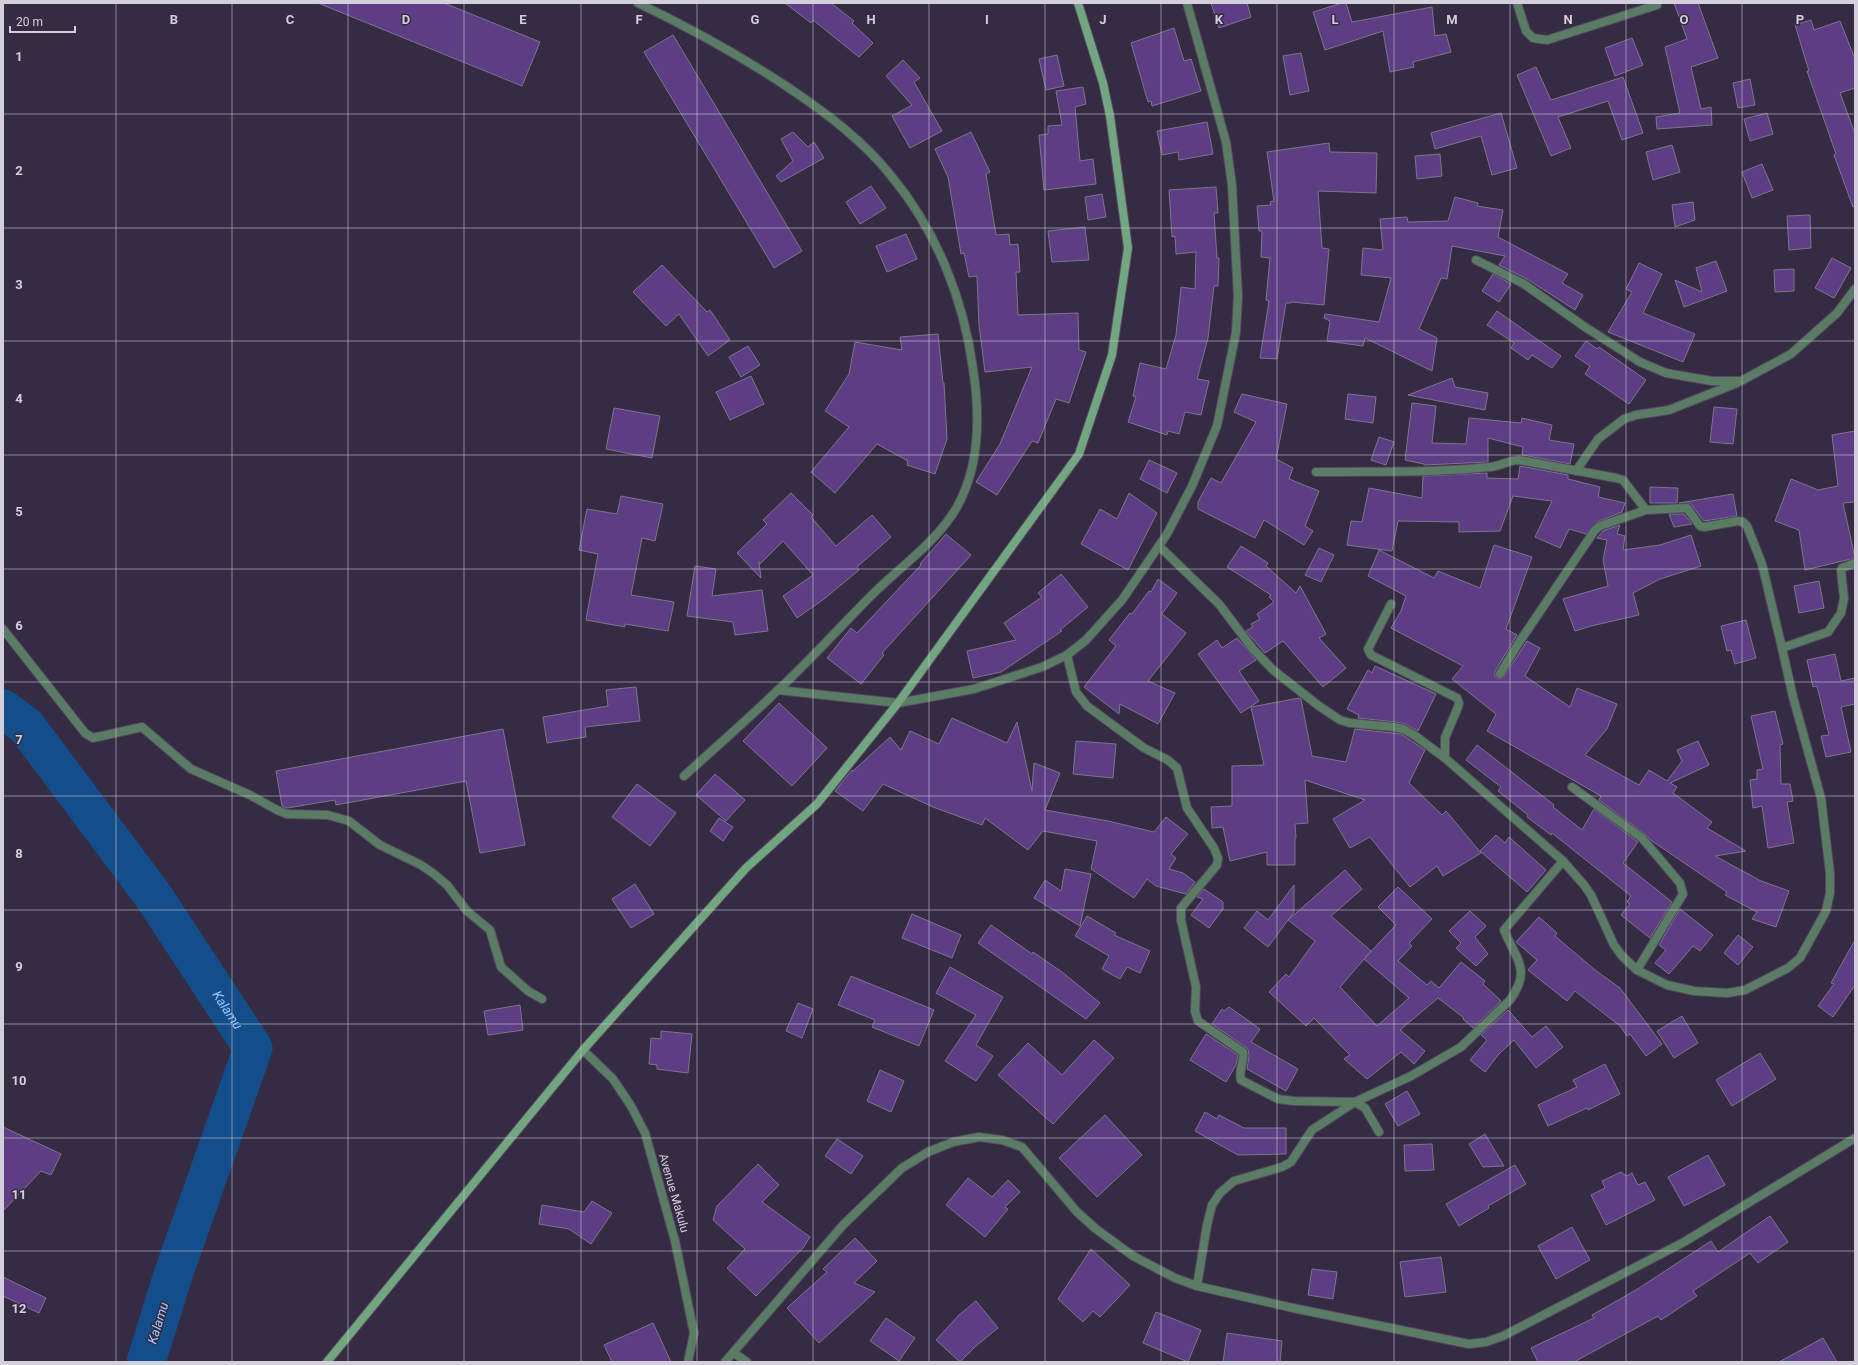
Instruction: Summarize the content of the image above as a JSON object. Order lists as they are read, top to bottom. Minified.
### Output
{"streets":{"street":["Avenue Makulu"]},"water":["Kalamu"],"scale_bar":"20 m","grid":{"columns":["B","C","D","E","F","G","H","I","J","K","L","M","N","O","P"],"rows":["1","2","3","4","5","6","7","8","9","10","11","12"]}}
